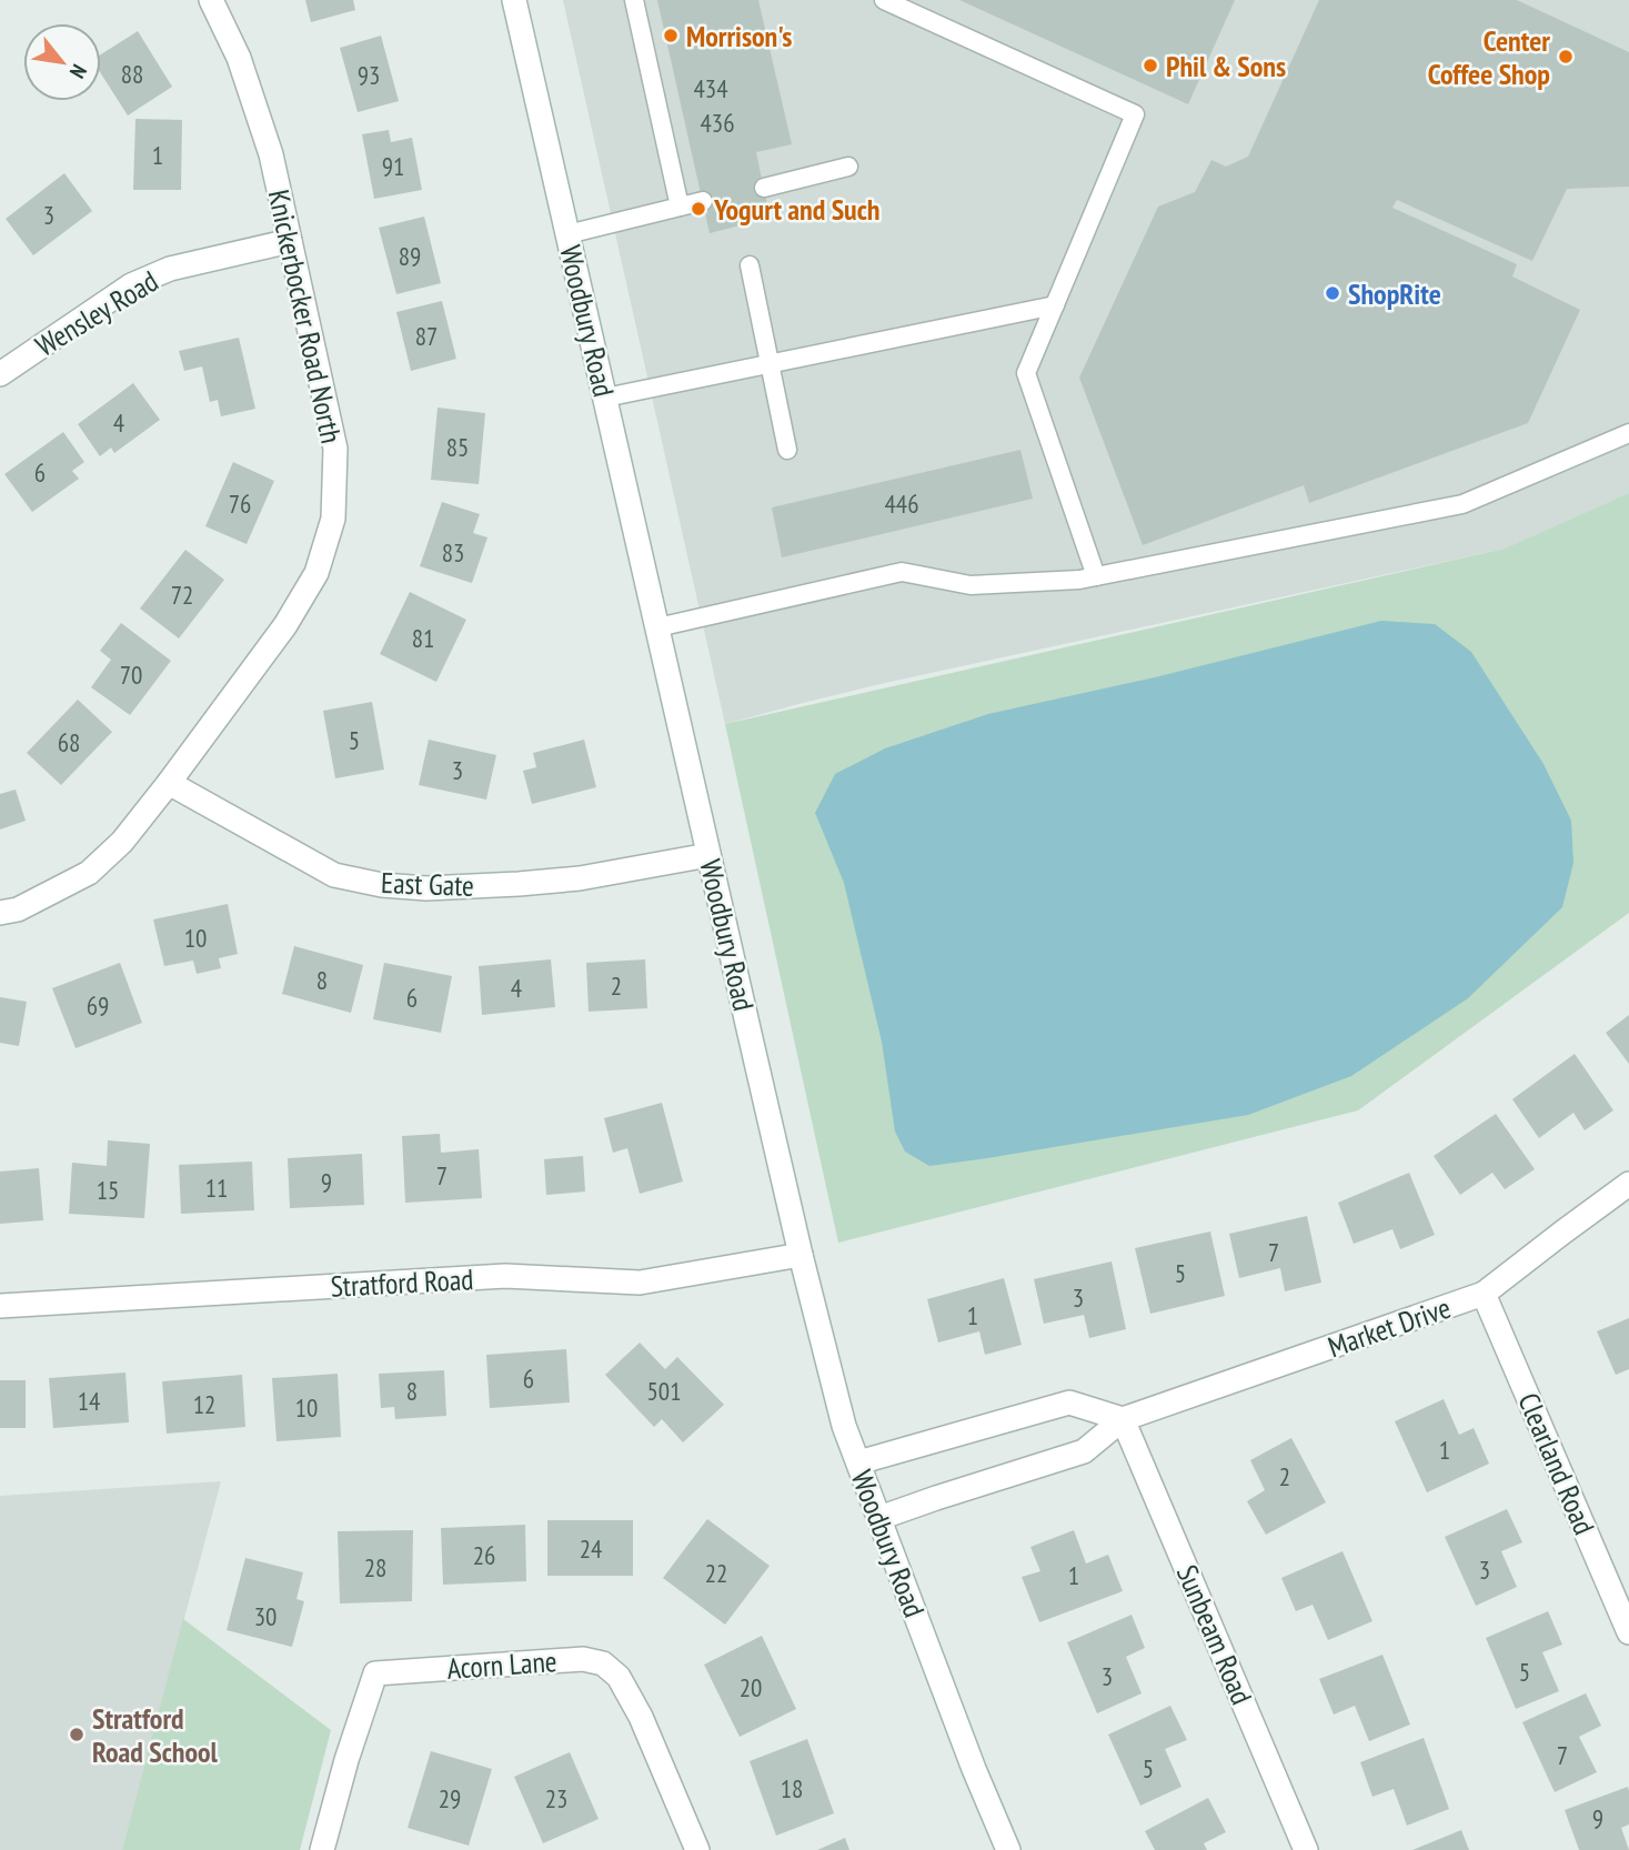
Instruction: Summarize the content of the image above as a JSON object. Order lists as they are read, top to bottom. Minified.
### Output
{"streets":{"street":["Wensley Road","Knickerbocker Road North","Woodbury Road","East Gate","Stratford Road","Market Drive","Clearland Road","Sunbeam Road","Acorn Lane"]},"crossings":[["Wensley Road","Knickerbocker Road North"],["Knickerbocker Road North","East Gate"],["Woodbury Road","East Gate"],["Woodbury Road","Stratford Road"],["Woodbury Road","Market Drive"],["Market Drive","Clearland Road"],["Market Drive","Sunbeam Road"]],"places":["Morrison's","Center Coffee Shop","Phil & Sons","Yogurt and Such","ShopRite","Stratford Road School"],"house_numbers":["88","93","434","436","1","91","3","89","87","4","85","6","76","446","83","72","81","70","5","68","3","10","8","2","4","6","69","7","9","11","15","7","5","3","1","6","8","501","14","12","10","1","2","24","26","28","3","22","1","30","5","3","20","7","5","18","29","23","9"],"north":"bottom right"}
